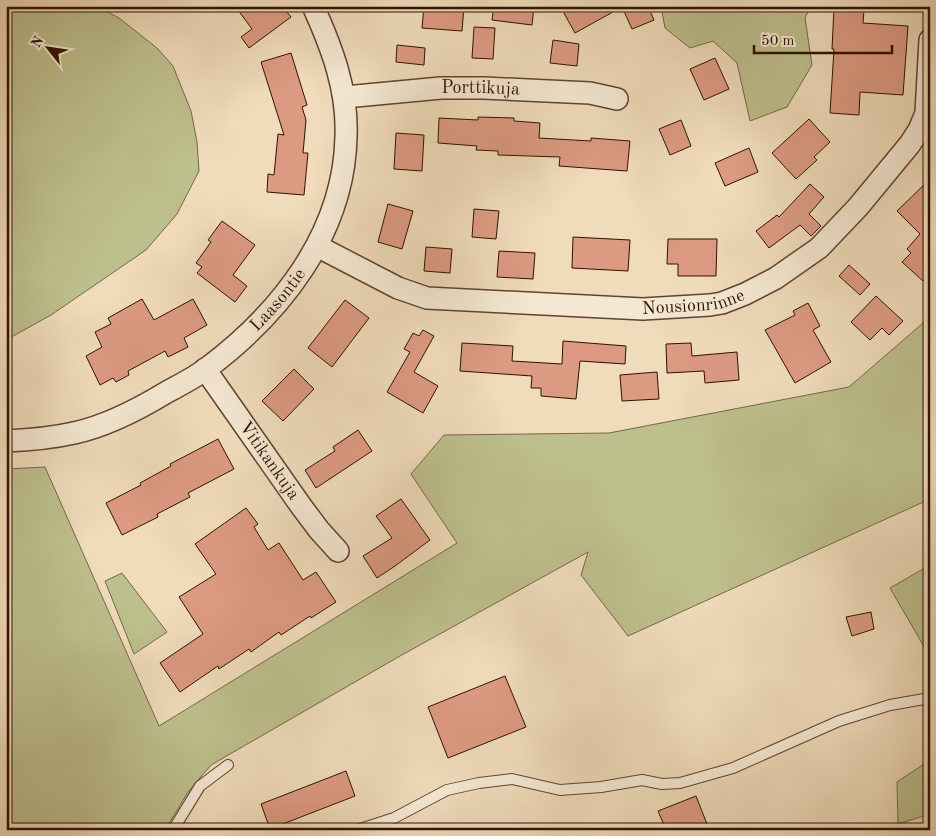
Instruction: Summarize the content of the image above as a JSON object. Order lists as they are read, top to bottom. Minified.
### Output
{"streets":{"street":["Porttikuja","Laasontie","Nousionrinne","Vitikankuja"]},"crossings":[["Porttikuja","Laasontie"],["Laasontie","Nousionrinne"],["Laasontie","Vitikankuja"]],"scale_bar":"50 m","north":"top left"}
